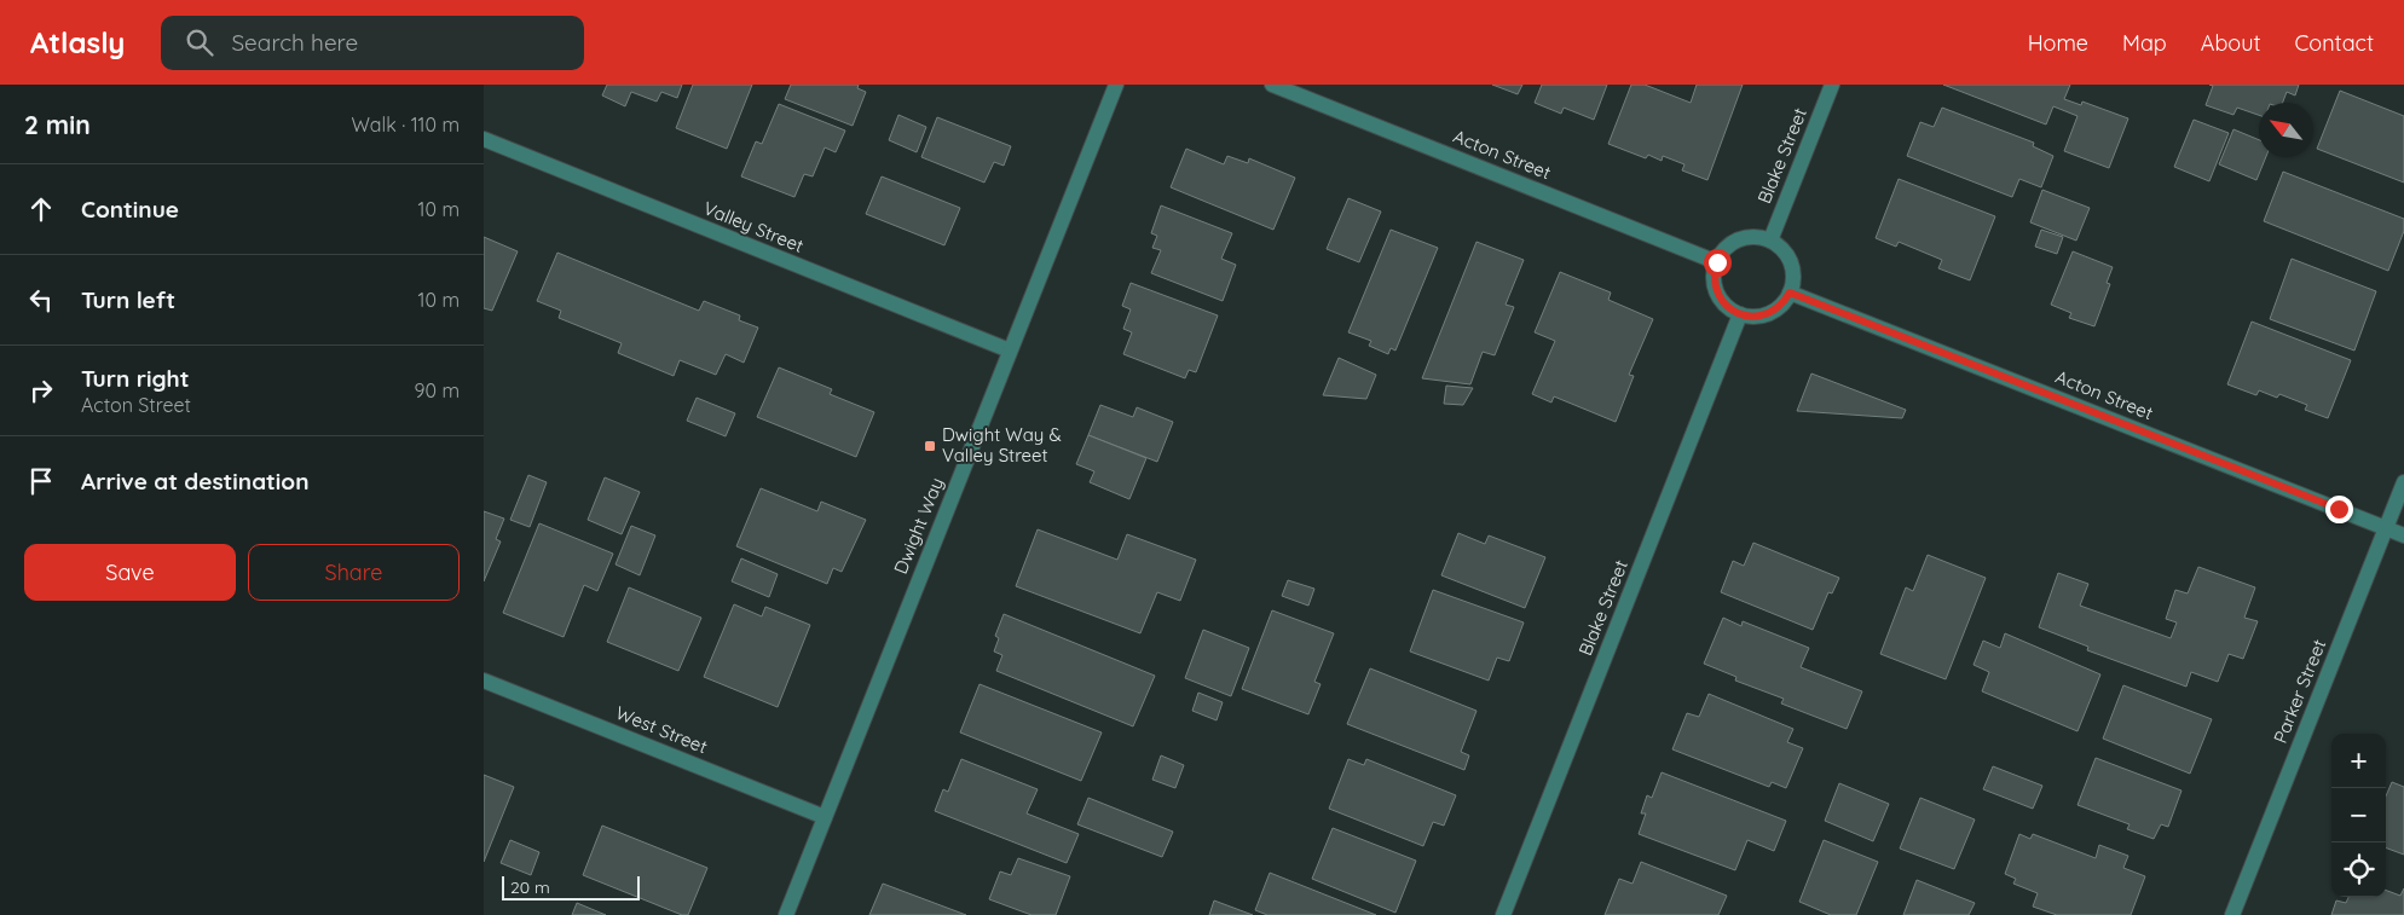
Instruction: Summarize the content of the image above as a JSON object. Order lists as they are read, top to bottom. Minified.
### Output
{"streets":{"street":["Acton Street","Blake Street","Valley Street","Dwight Way","Parker Street","West Street"]},"crossings":[["Acton Street","Blake Street"],["Acton Street","Parker Street"],["Valley Street","Dwight Way"],["Dwight Way","West Street"]],"places":{"transit":["Dwight Way & Valley Street"]},"scale_bar":"20 m","north":"top left","page":{"header":"Atlasly","search":"Search here","nav":["Home","Map","About","Contact"],"heading":["2 min","Walk · 110 m"],"list":[["Continue","10 m"],["Turn left","10 m"],["Turn right","Acton Street","90 m"],"Arrive at destination"],"buttons":["Save","Share"],"map_buttons":["+","−"],"scale":"20 m"}}
